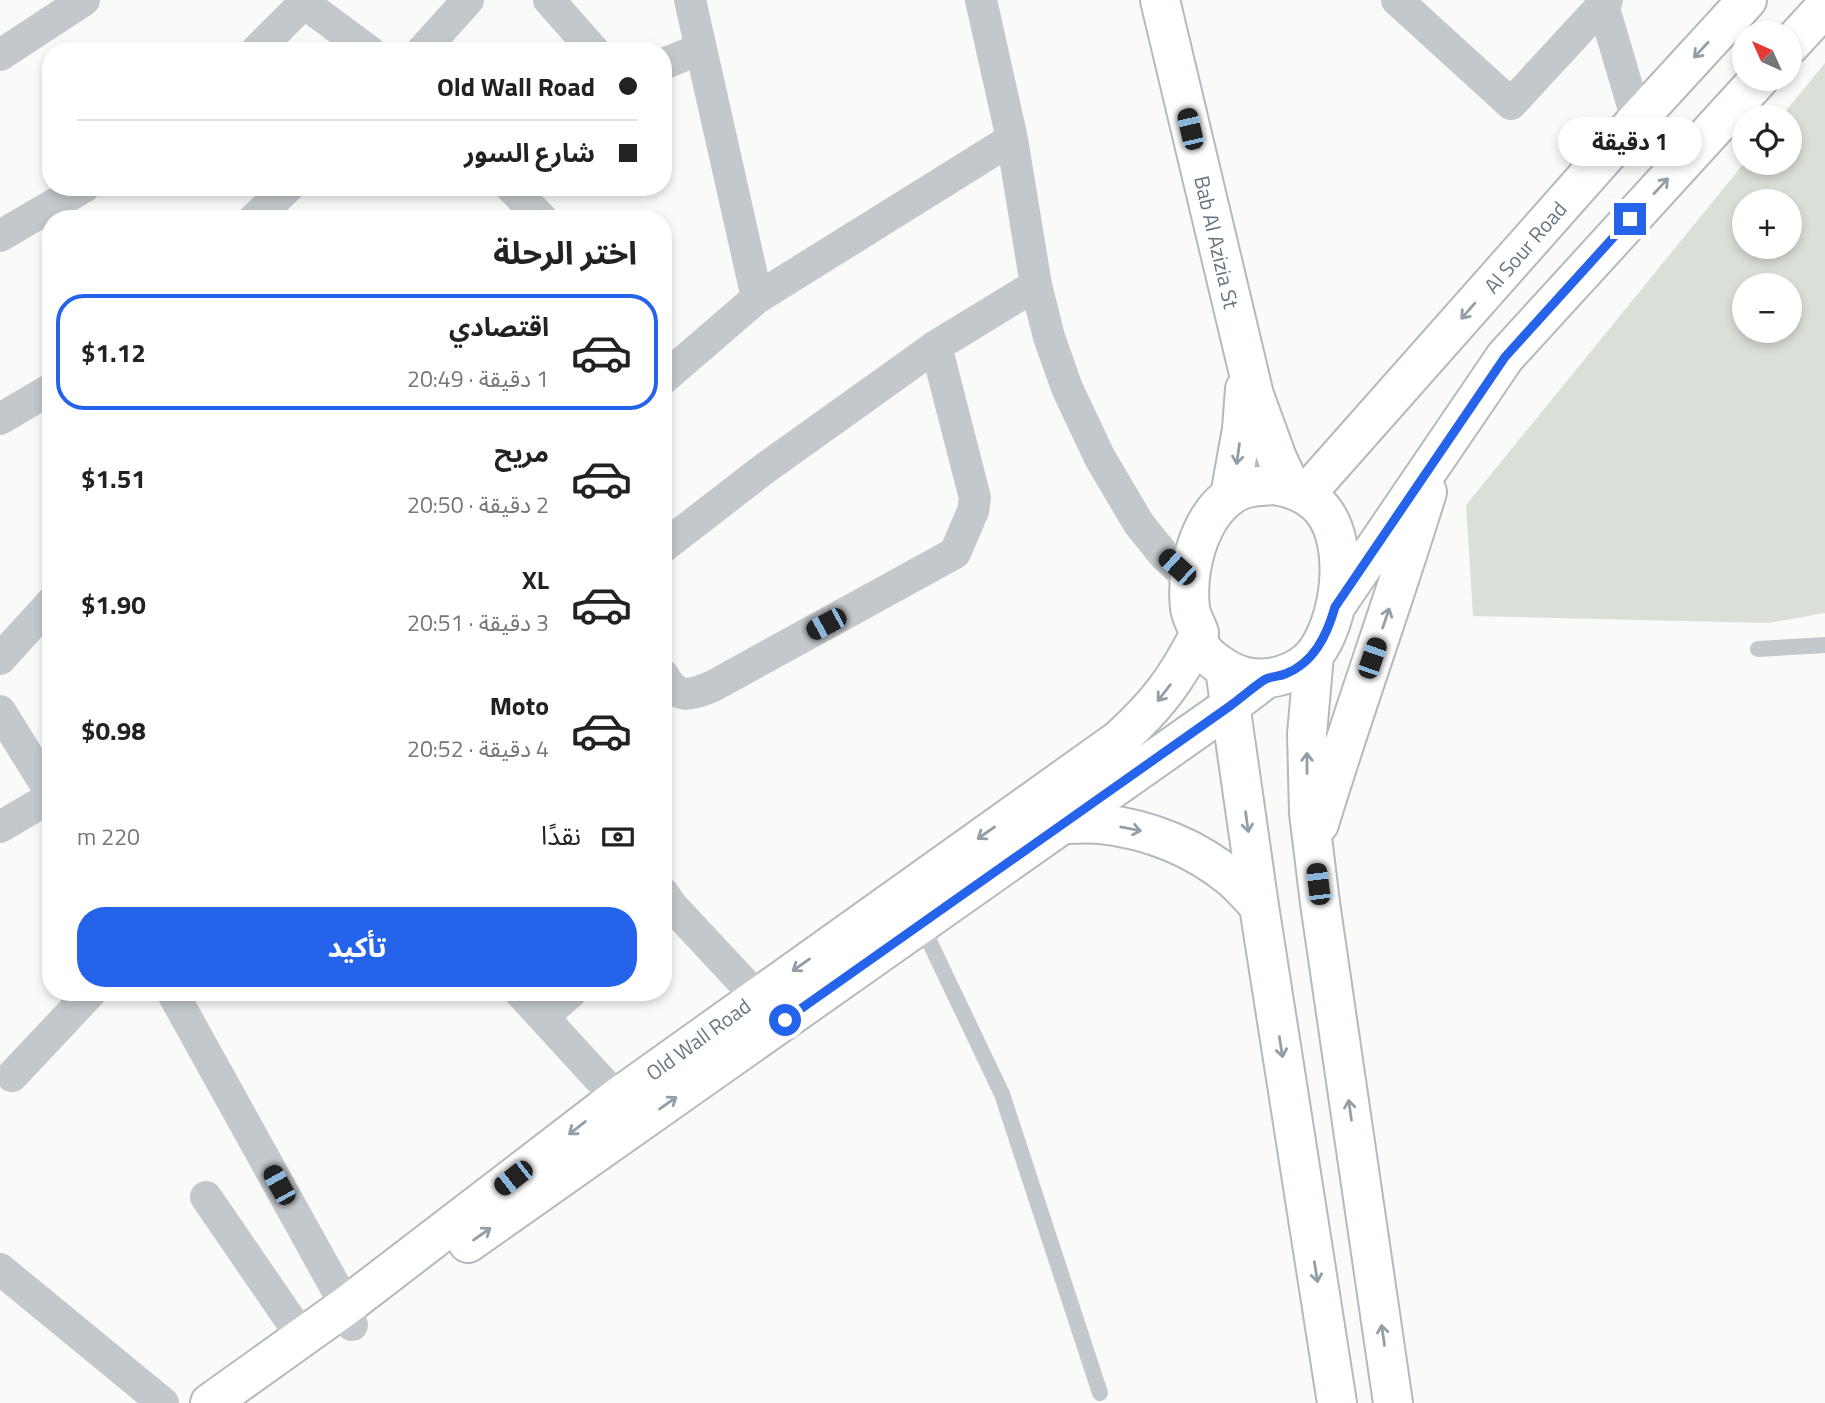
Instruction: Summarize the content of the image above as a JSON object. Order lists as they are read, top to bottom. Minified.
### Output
{"streets":{"main road":["Bab Al Azizia St","Al Sour Road","Old Wall Road"]},"crossings":[["Bab Al Azizia St","Al Sour Road"],["Bab Al Azizia St","Old Wall Road"],["Al Sour Road","Old Wall Road"]],"north":"top left","page":{"map_buttons":["+","−"],"banner":["Old Wall Road","شارع السور"],"bubble":"1 دقيقة","heading":"اختر الرحلة","list":[{"name":"اقتصادي","note":"1 دقيقة · 20:49","value":"$1.12"},{"name":"مريح","note":"2 دقيقة · 20:50","value":"$1.51"},{"name":"XL","note":"3 دقيقة · 20:51","value":"$1.90"},{"name":"Moto","note":"4 دقيقة · 20:52","value":"$0.98"}],"pay":["نقدًا","220 m"],"buttons":"تأكيد"}}
